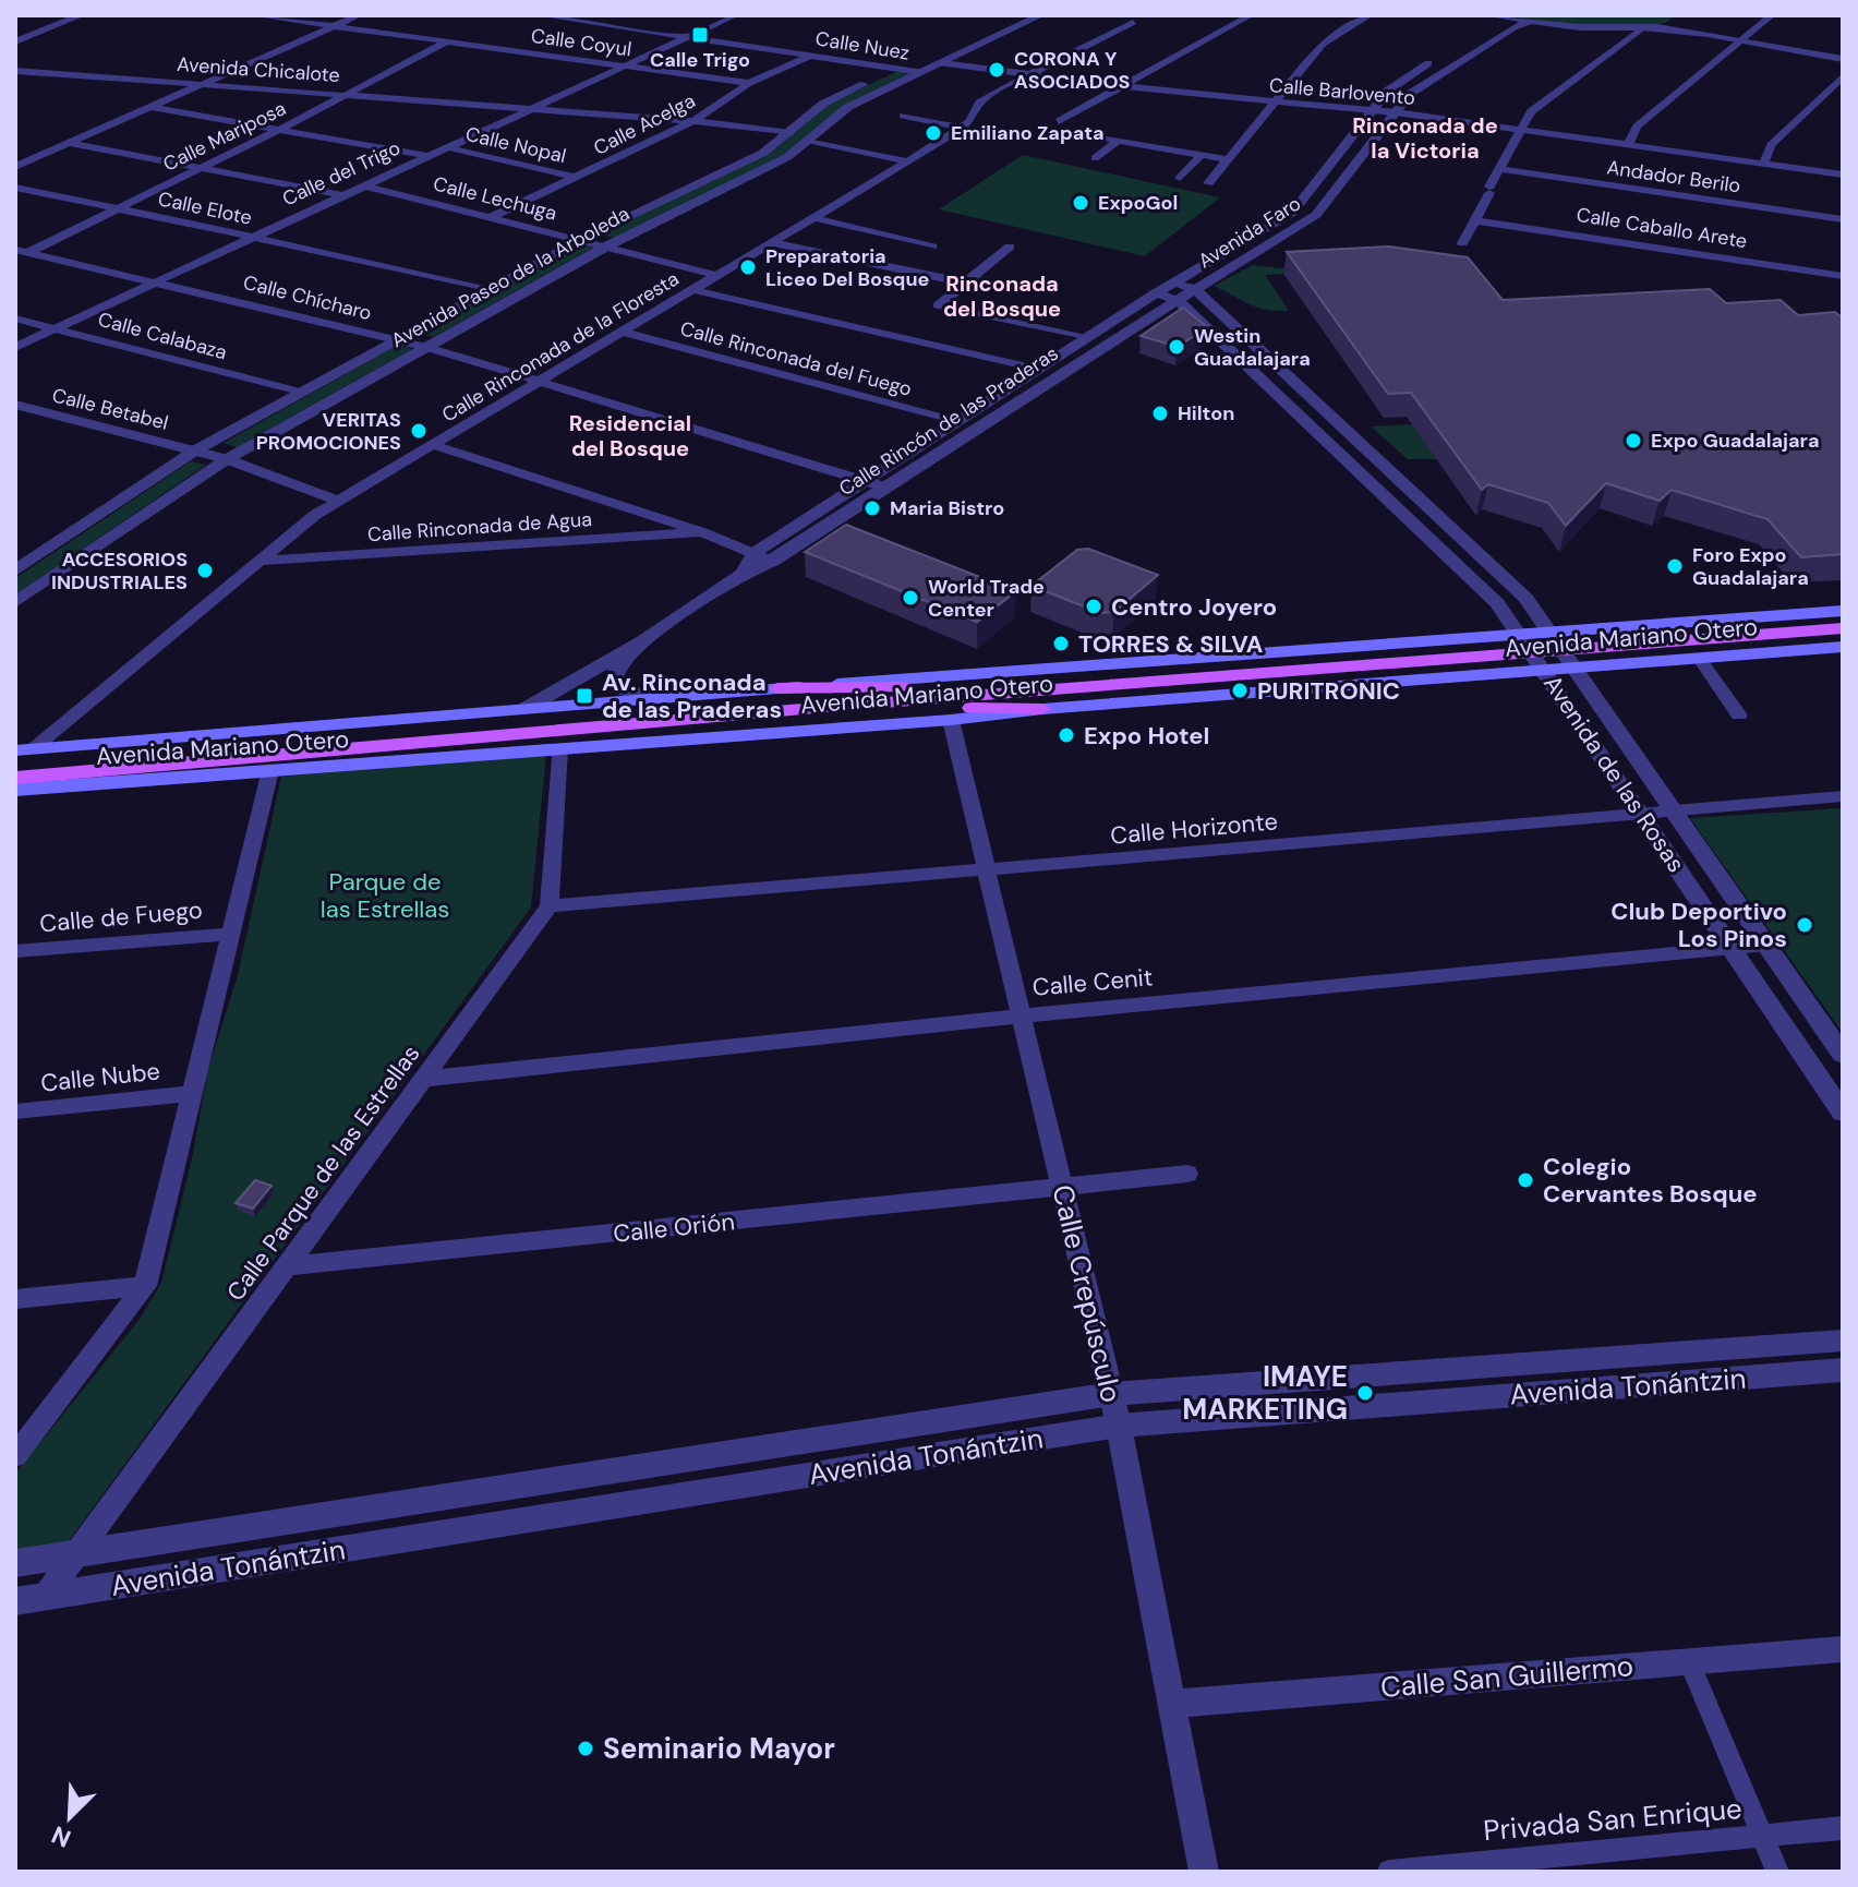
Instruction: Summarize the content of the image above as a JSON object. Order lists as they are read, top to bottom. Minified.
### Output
{"streets":{"main road":["Avenida Mariano Otero"],"street":["Calle Coyul","Calle Nuez","Avenida Chicalote","Calle Barlovento","Calle Acelga","Calle Mariposa","Calle Nopal","Calle del Trigo","Andador Berilo","Calle Lechuga","Calle Elote","Calle Caballo Arete","Avenida Faro","Avenida Paseo de la Arboleda","Calle Chícharo","Calle Calabaza","Calle Rinconada de la Floresta","Calle Rinconada del Fuego","Calle Betabel","Calle Rincón de las Praderas","Calle Rinconada de Agua","Avenida de las Rosas","Calle Horizonte","Calle de Fuego","Calle Cenit","Calle Nube","Calle Parque de las Estrellas","Calle Orión","Calle Crepúsculo","Avenida Tonántzin","Calle San Guillermo","Privada San Enrique"]},"crossings":[["Calle Coyul","Calle Acelga"],["Calle Coyul","Calle Mariposa"],["Calle Coyul","Calle del Trigo"],["Calle Nuez","Calle Acelga"],["Calle Nuez","Calle del Trigo"],["Calle Nuez","Avenida Paseo de la Arboleda"],["Avenida Chicalote","Calle Acelga"],["Avenida Chicalote","Calle Mariposa"],["Avenida Chicalote","Calle del Trigo"],["Avenida Chicalote","Avenida Paseo de la Arboleda"],["Calle Barlovento","Avenida Faro"],["Calle Barlovento","Avenida Paseo de la Arboleda"],["Calle Barlovento","Calle Rinconada de la Floresta"],["Calle Acelga","Calle Nopal"],["Calle Acelga","Calle Lechuga"],["Calle Mariposa","Calle Elote"],["Calle Mariposa","Calle Chícharo"],["Calle Nopal","Calle del Trigo"],["Calle del Trigo","Calle Lechuga"],["Calle del Trigo","Calle Elote"],["Calle del Trigo","Calle Chícharo"],["Calle del Trigo","Calle Calabaza"],["Calle Lechuga","Avenida Paseo de la Arboleda"],["Calle Lechuga","Calle Rinconada de la Floresta"],["Calle Elote","Avenida Paseo de la Arboleda"],["Avenida Faro","Calle Rincón de las Praderas"],["Avenida Faro","Avenida de las Rosas"],["Avenida Paseo de la Arboleda","Calle Chícharo"],["Avenida Paseo de la Arboleda","Calle Calabaza"],["Avenida Paseo de la Arboleda","Calle Betabel"],["Calle Chícharo","Calle Rinconada de la Floresta"],["Calle Chícharo","Calle Rincón de las Praderas"],["Calle Rinconada de la Floresta","Calle Rinconada del Fuego"],["Calle Rinconada de la Floresta","Calle Betabel"],["Calle Rinconada de la Floresta","Calle Rinconada de Agua"],["Calle Rinconada de la Floresta","Avenida Mariano Otero"],["Calle Rinconada del Fuego","Calle Rincón de las Praderas"],["Calle Rincón de las Praderas","Avenida Mariano Otero"],["Calle Rincón de las Praderas","Avenida de las Rosas"],["Avenida Mariano Otero","Avenida de las Rosas"],["Avenida Mariano Otero","Calle Crepúsculo"],["Avenida de las Rosas","Calle Horizonte"],["Avenida de las Rosas","Calle Cenit"],["Calle Horizonte","Calle Parque de las Estrellas"],["Calle Horizonte","Calle Crepúsculo"],["Calle Cenit","Calle Parque de las Estrellas"],["Calle Cenit","Calle Crepúsculo"],["Calle Parque de las Estrellas","Calle Orión"],["Calle Parque de las Estrellas","Avenida Tonántzin"],["Calle Orión","Calle Crepúsculo"],["Calle Crepúsculo","Avenida Tonántzin"],["Calle Crepúsculo","Calle San Guillermo"]],"districts":["Rinconada de la Victoria","Rinconada del Bosque","Residencial del Bosque"],"parks":["Parque de las Estrellas"],"places":{"transit":["Calle Trigo","Av. Rinconada de las Praderas"],"other":["CORONA Y ASOCIADOS","Emiliano Zapata","ExpoGol","Preparatoria Liceo Del Bosque","Westin Guadalajara","Hilton","VERITAS PROMOCIONES","Expo Guadalajara","Maria Bistro","Foro Expo Guadalajara","ACCESORIOS INDUSTRIALES","World Trade Center","Centro Joyero","TORRES & SILVA","PURITRONIC","Expo Hotel","Club Deportivo Los Pinos","Colegio Cervantes Bosque","IMAYE MARKETING","Seminario Mayor"]},"north":"bottom left"}
